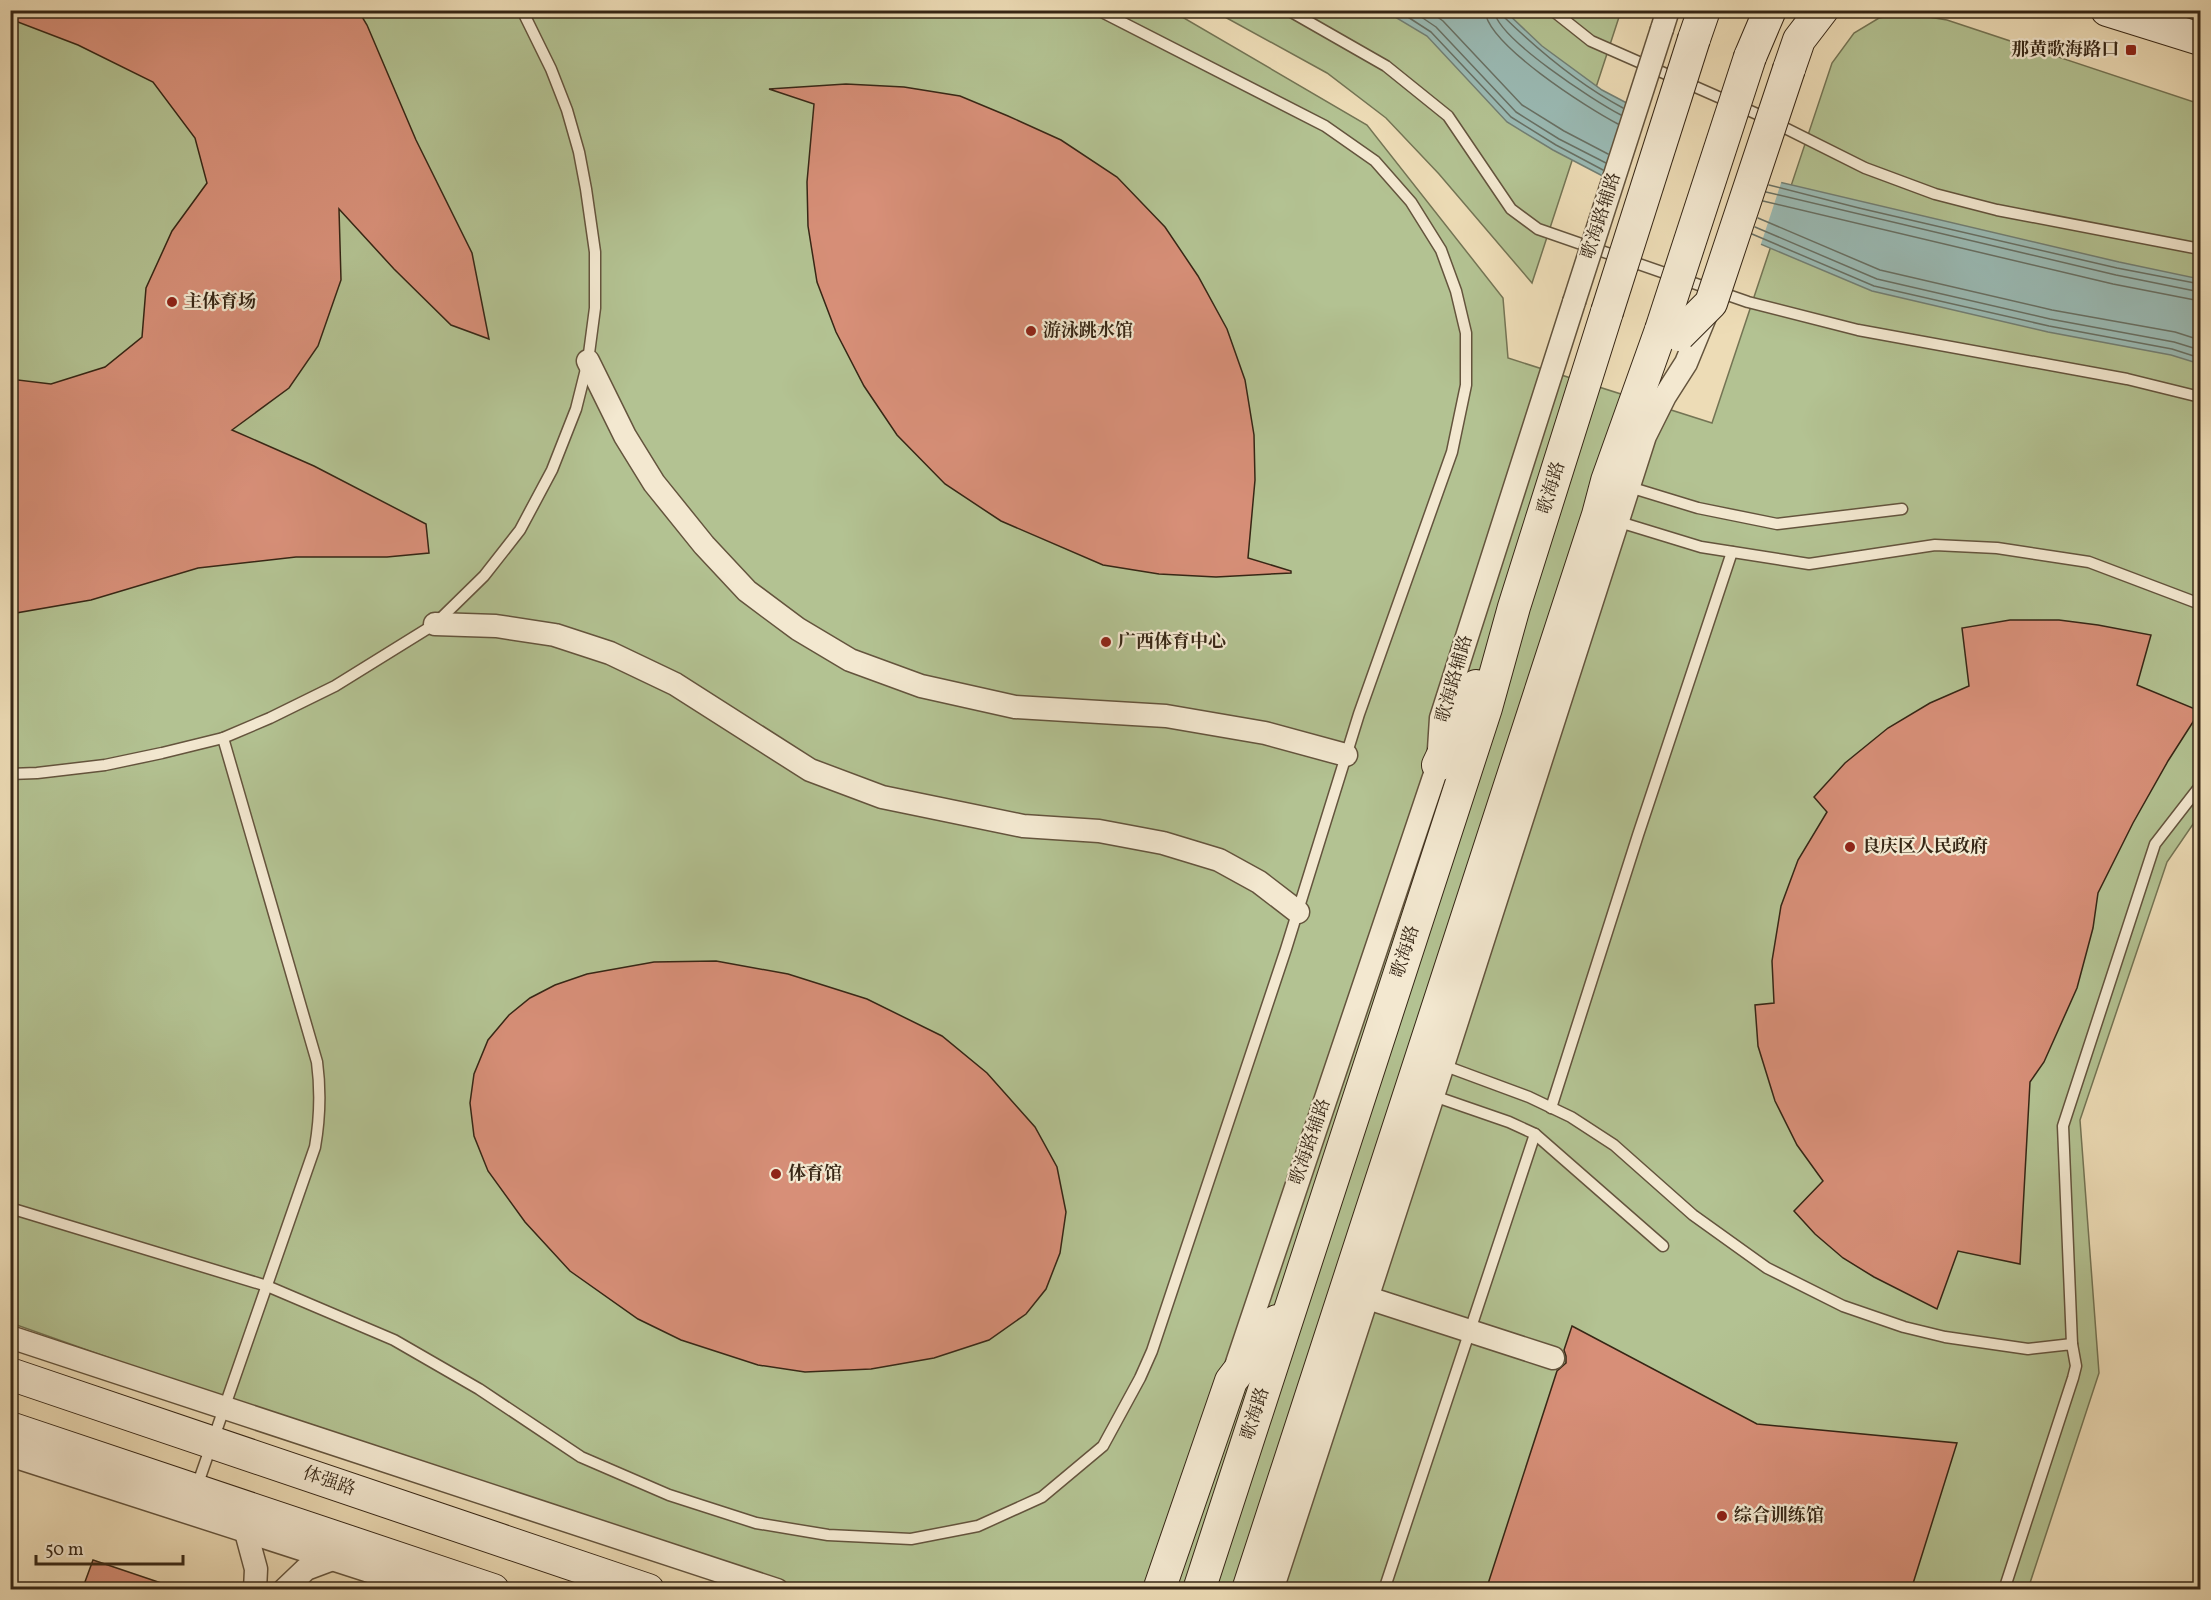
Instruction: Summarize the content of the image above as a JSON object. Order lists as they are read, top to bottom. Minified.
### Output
{"streets":{"main road":["歌海路","体强路"],"street":["歌海路辅路"]},"places":{"transit":["那黄歌海路口"],"other":["主体育场","游泳跳水馆","广西体育中心","良庆区人民政府","体育馆","综合训练馆"]},"scale_bar":"50 m"}
